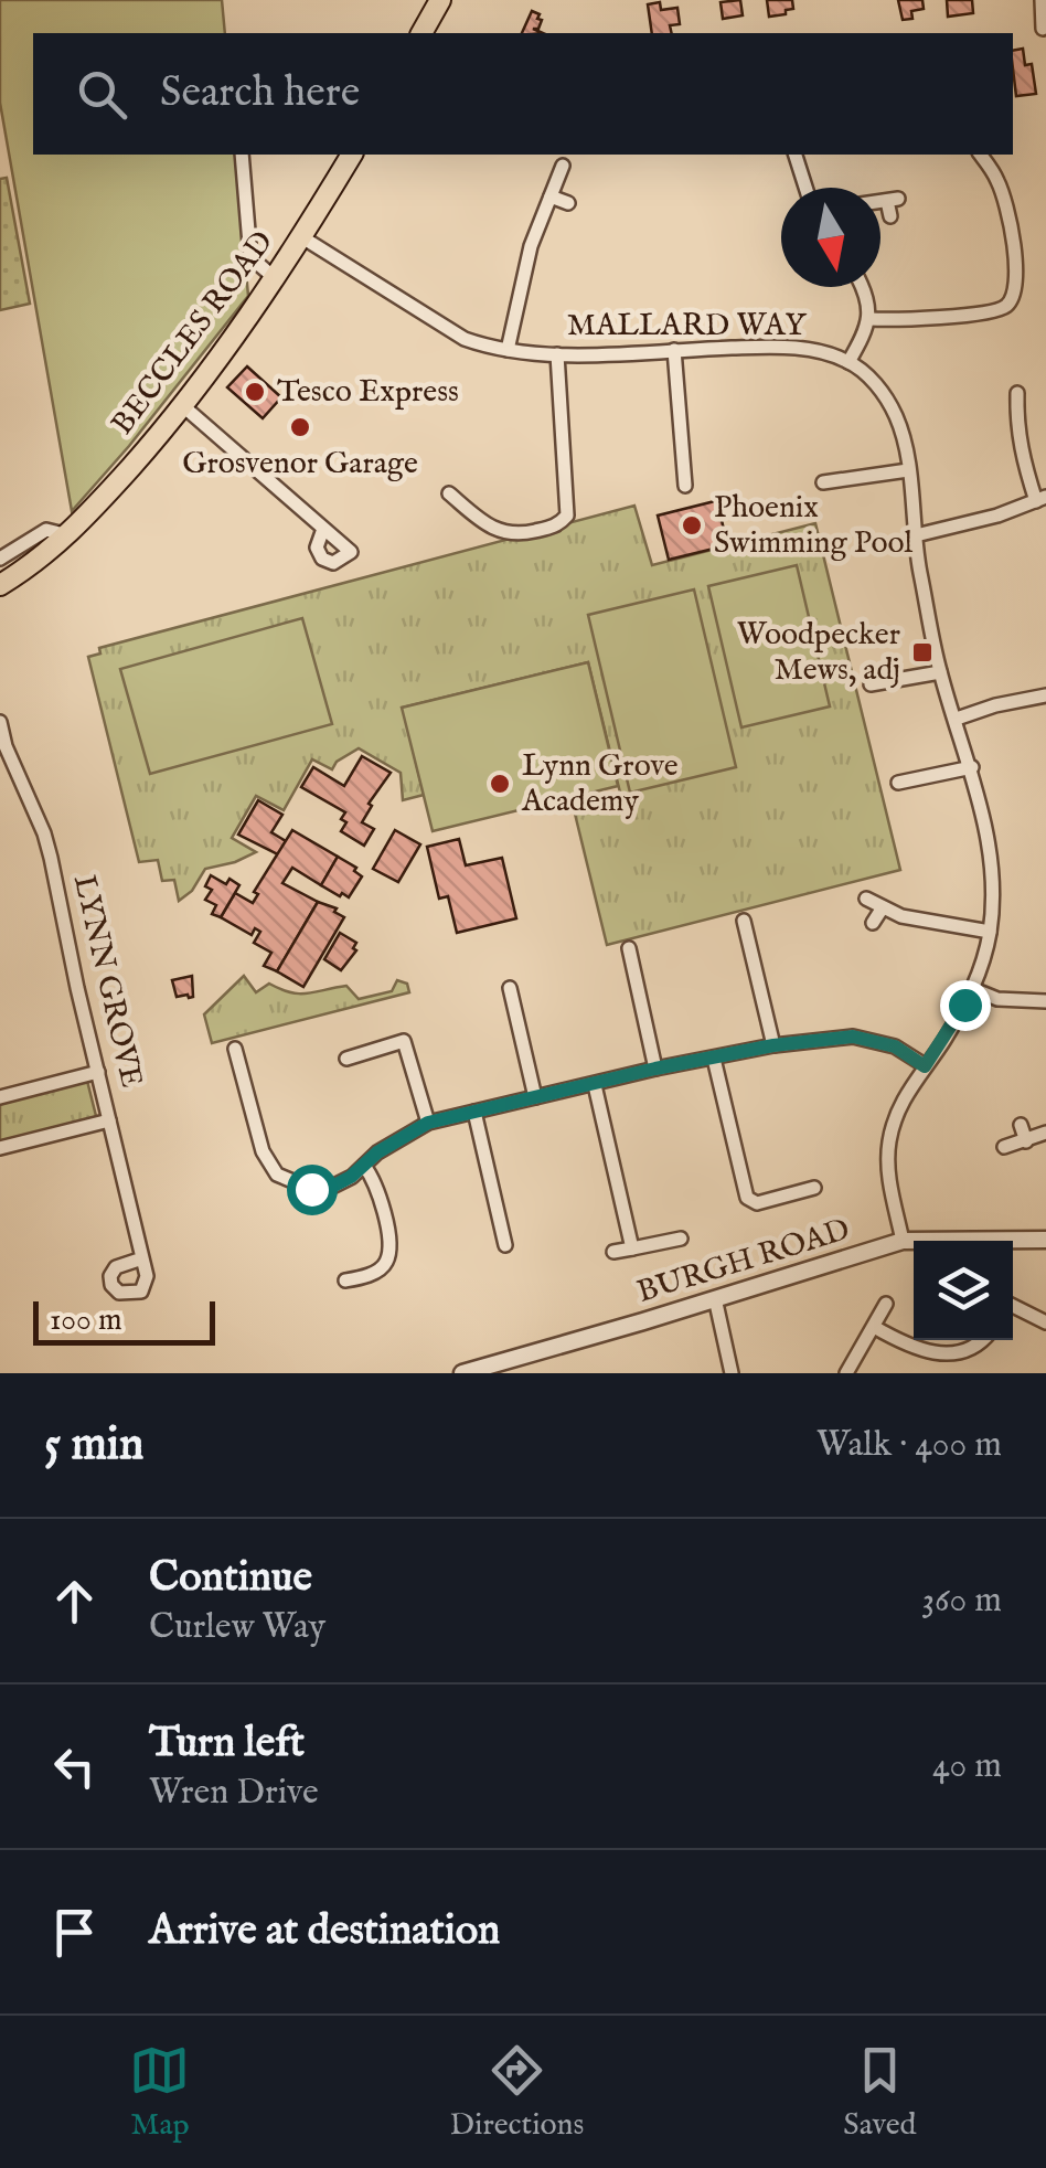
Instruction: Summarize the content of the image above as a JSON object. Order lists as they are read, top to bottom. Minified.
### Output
{"streets":{"highway":["BECCLES ROAD"],"street":["MALLARD WAY","LYNN GROVE","BURGH ROAD"]},"crossings":[["MALLARD WAY","BECCLES ROAD"]],"places":{"other":["Tesco Express","Grosvenor Garage","Phoenix Swimming Pool","Lynn Grove Academy"],"transit":["Woodpecker Mews, adj"]},"scale_bar":"100 m","north":"bottom","page":{"search":"Search here","scale":"100 m","heading":["5 min","Walk · 400 m"],"list":[["Continue","Curlew Way","360 m"],["Turn left","Wren Drive","40 m"],"Arrive at destination"],"nav":["Map","Directions","Saved"]}}
